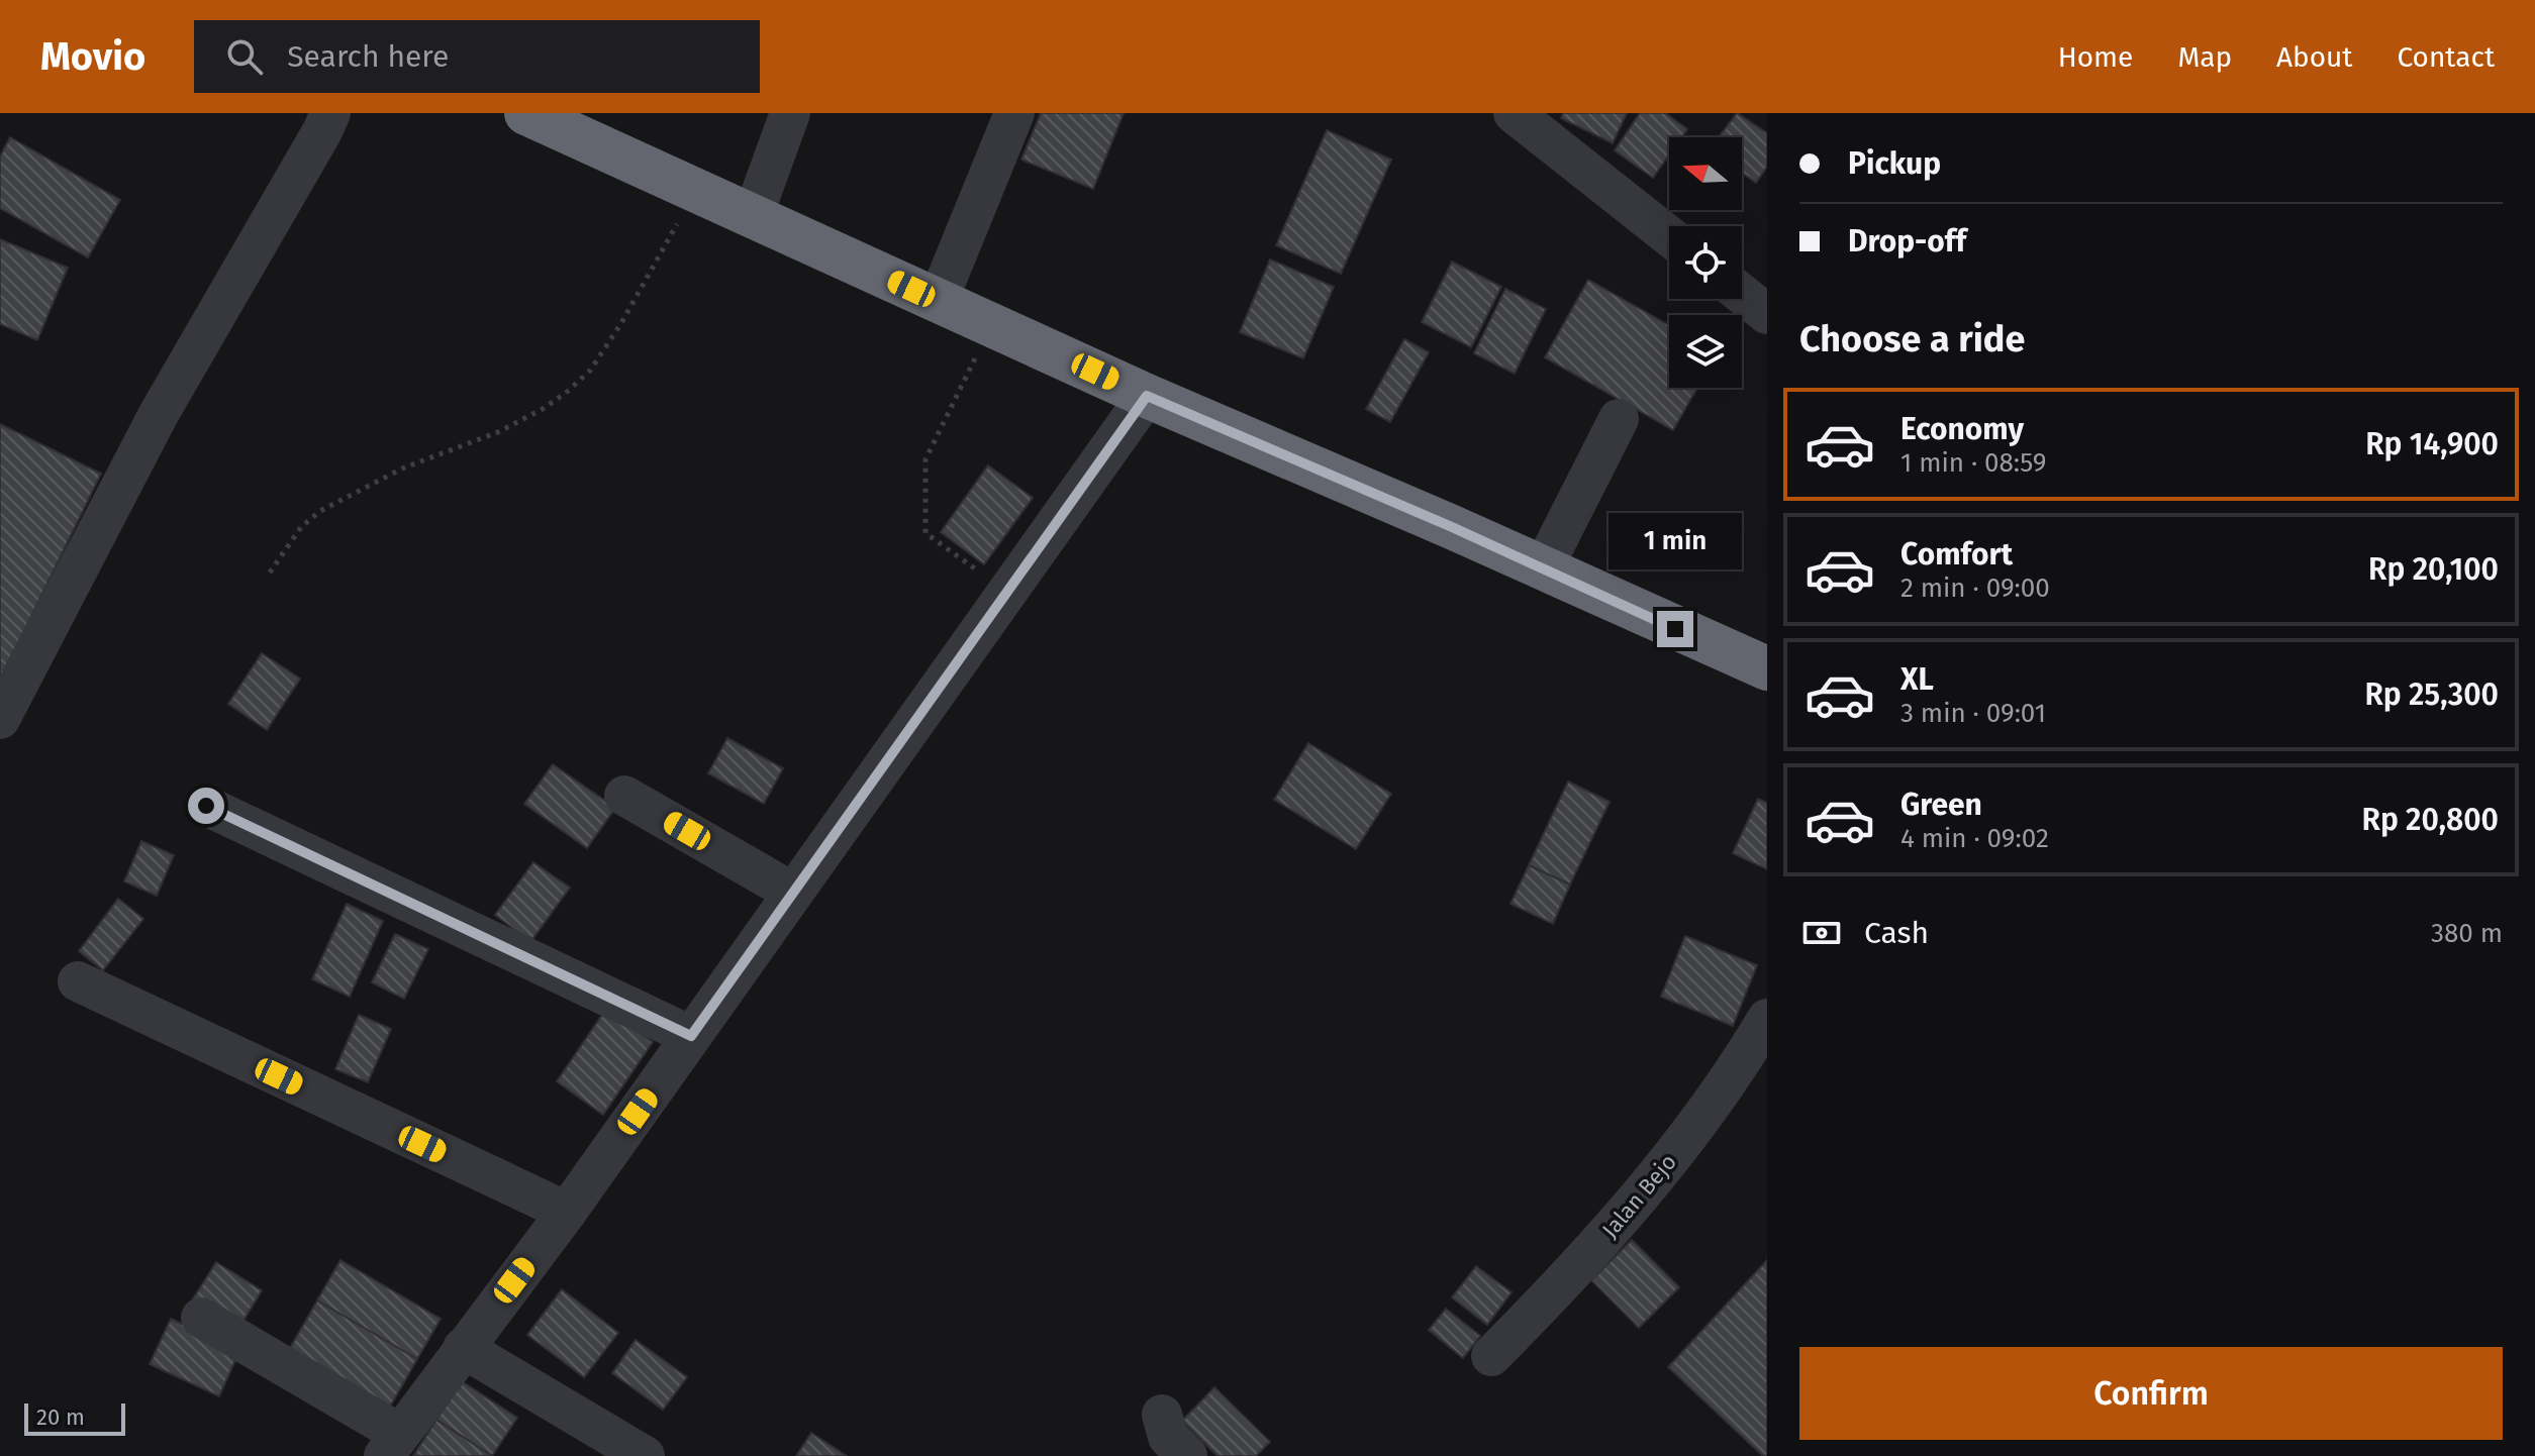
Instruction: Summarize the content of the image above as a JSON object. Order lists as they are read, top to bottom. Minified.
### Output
{"streets":{"street":["Jalan Bejo"]},"scale_bar":"20 m","north":"left","page":{"header":"Movio","search":"Search here","nav":["Home","Map","About","Contact"],"banner":["Pickup","Drop-off"],"heading":"Choose a ride","list":[{"name":"Economy","note":"1 min · 08:59","value":"Rp 14,900"},{"name":"Comfort","note":"2 min · 09:00","value":"Rp 20,100"},{"name":"XL","note":"3 min · 09:01","value":"Rp 25,300"},{"name":"Green","note":"4 min · 09:02","value":"Rp 20,800"}],"bubble":"1 min","pay":["Cash","380 m"],"buttons":"Confirm","scale":"20 m"}}
